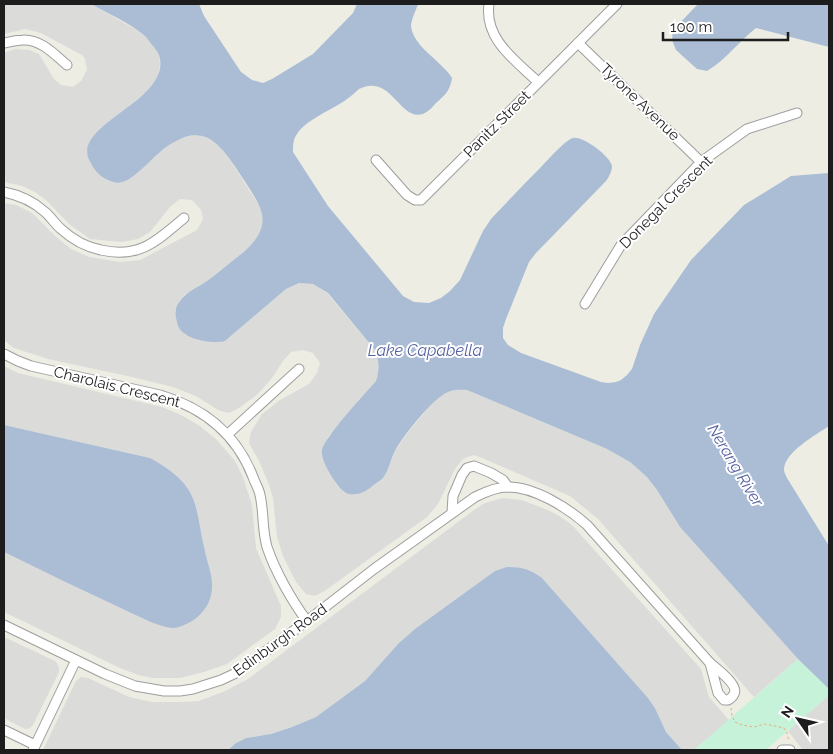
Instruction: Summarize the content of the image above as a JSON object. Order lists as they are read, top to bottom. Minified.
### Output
{"streets":{"street":["Tyrone Avenue","Panitz Street","Donegal Crescent","Charolais Crescent","Edinburgh Road"]},"crossings":[["Tyrone Avenue","Panitz Street"],["Tyrone Avenue","Donegal Crescent"],["Charolais Crescent","Edinburgh Road"]],"water":["Lake Capabella","Nerang River"],"scale_bar":"100 m","north":"top left"}
